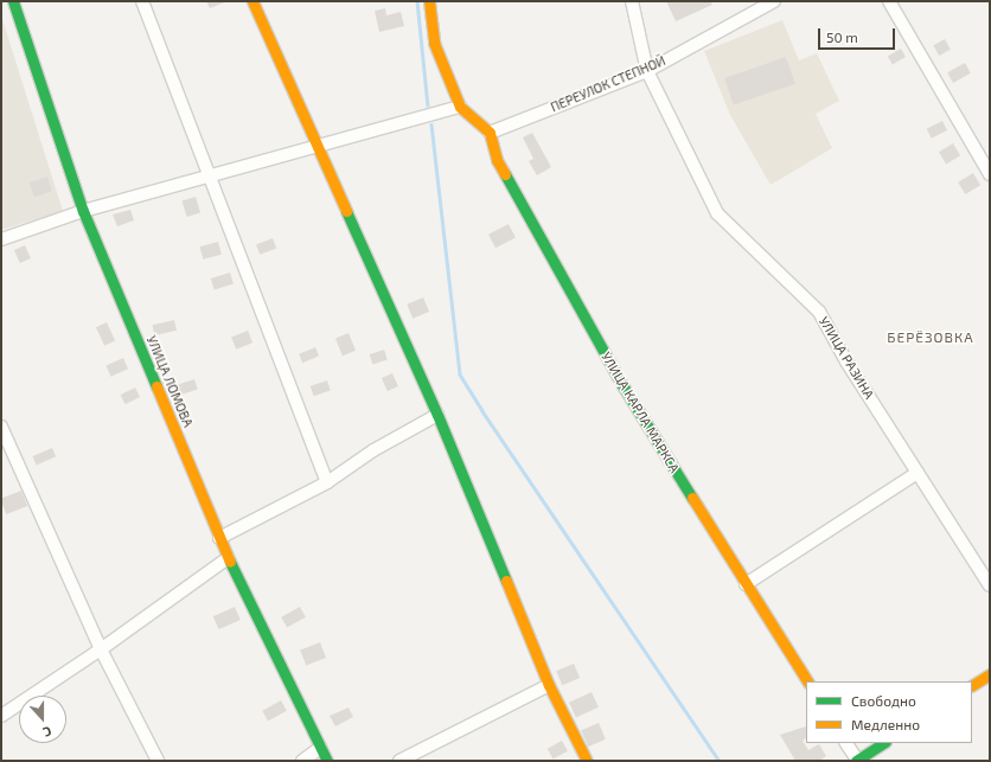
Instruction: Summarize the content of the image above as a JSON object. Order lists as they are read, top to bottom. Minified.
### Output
{"streets":{"street":["ПЕРЕУЛОК СТЕПНОЙ","УЛИЦА РАЗИНА","УЛИЦА ЛОМОВА","УЛИЦА КАРЛА МАРКСА"]},"crossings":[["ПЕРЕУЛОК СТЕПНОЙ","УЛИЦА РАЗИНА"],["ПЕРЕУЛОК СТЕПНОЙ","УЛИЦА КАРЛА МАРКСА"]],"districts":["БЕРЁЗОВКА"],"legend":["Свободно","Медленно"],"scale_bar":"50 m","north":"bottom"}
